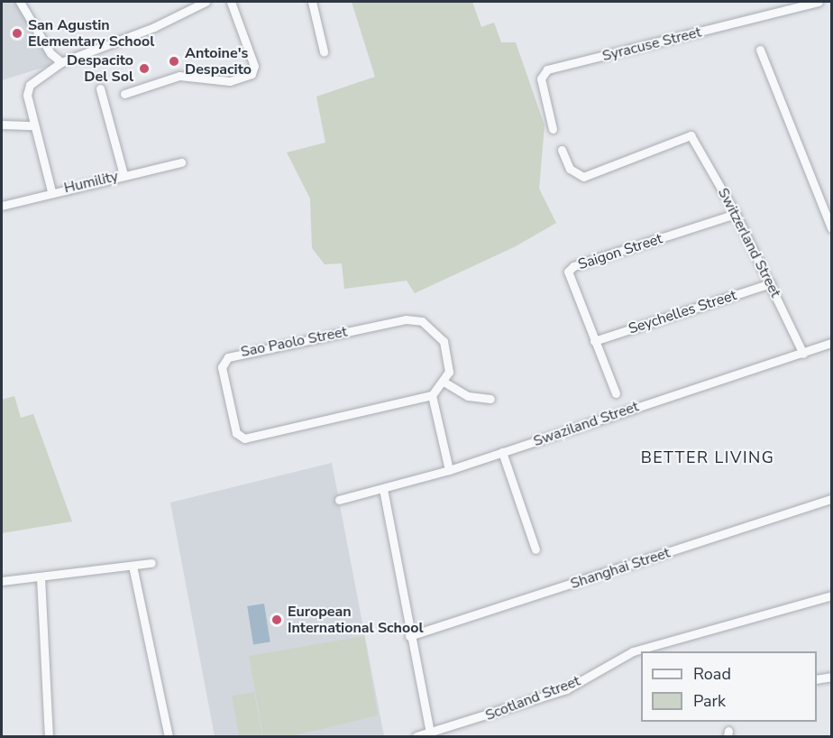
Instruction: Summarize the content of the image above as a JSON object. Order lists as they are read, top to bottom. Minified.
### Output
{"streets":{"street":["Syracuse Street","Humility","Switzerland Street","Saigon Street","Seychelles Street","Sao Paolo Street","Swaziland Street","Shanghai Street","Scotland Street"]},"crossings":[["Switzerland Street","Saigon Street"],["Switzerland Street","Seychelles Street"],["Switzerland Street","Swaziland Street"],["Saigon Street","Seychelles Street"]],"districts":["BETTER LIVING"],"places":["San Agustin Elementary School","Antoine's Despacito","Despacito Del Sol","European International School"],"legend":["Road","Park"]}
